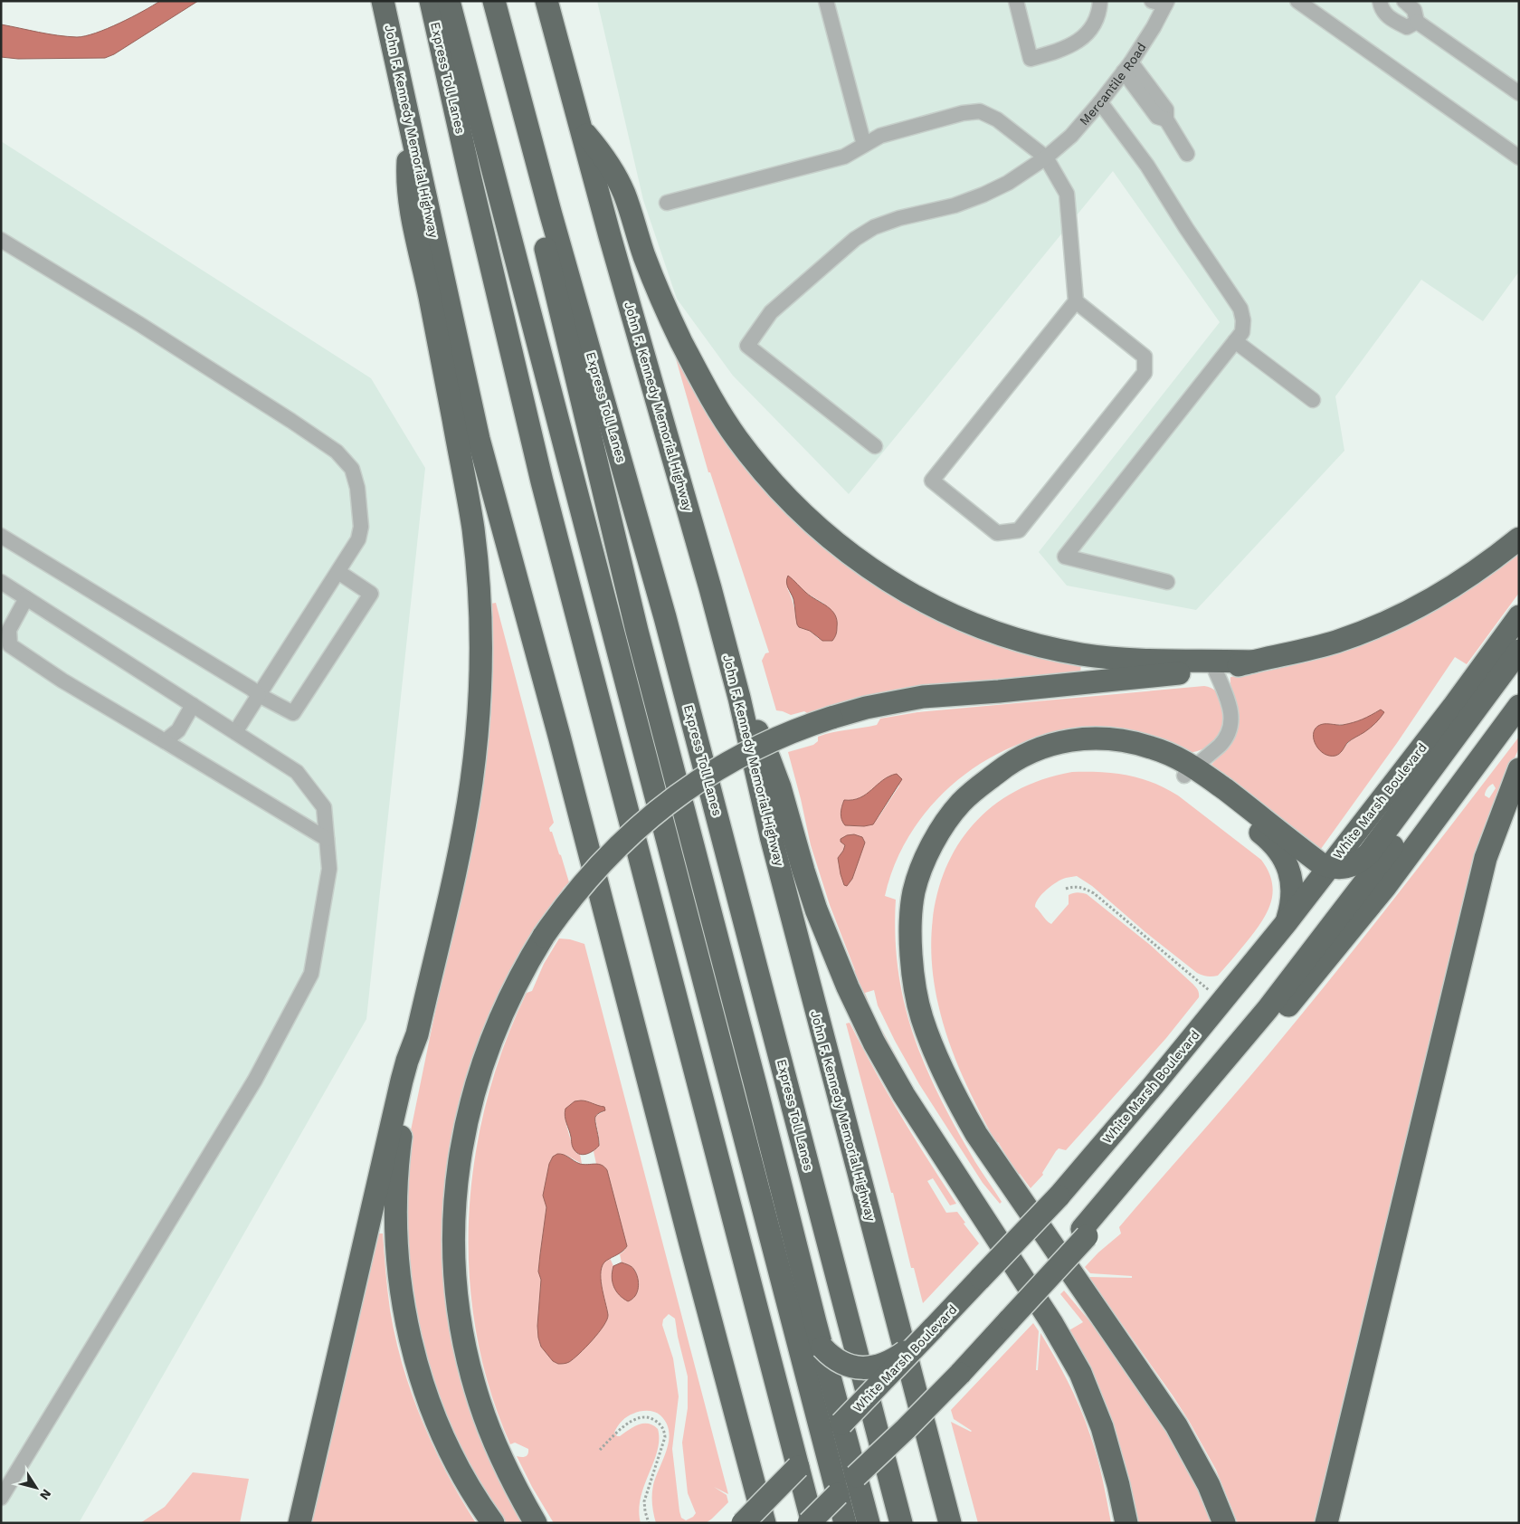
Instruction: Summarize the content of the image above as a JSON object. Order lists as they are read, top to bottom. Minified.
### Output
{"streets":{"highway":["Express Toll Lanes","John F. Kennedy Memorial Highway","White Marsh Boulevard"],"street":["Mercantile Road"]},"north":"bottom right"}
